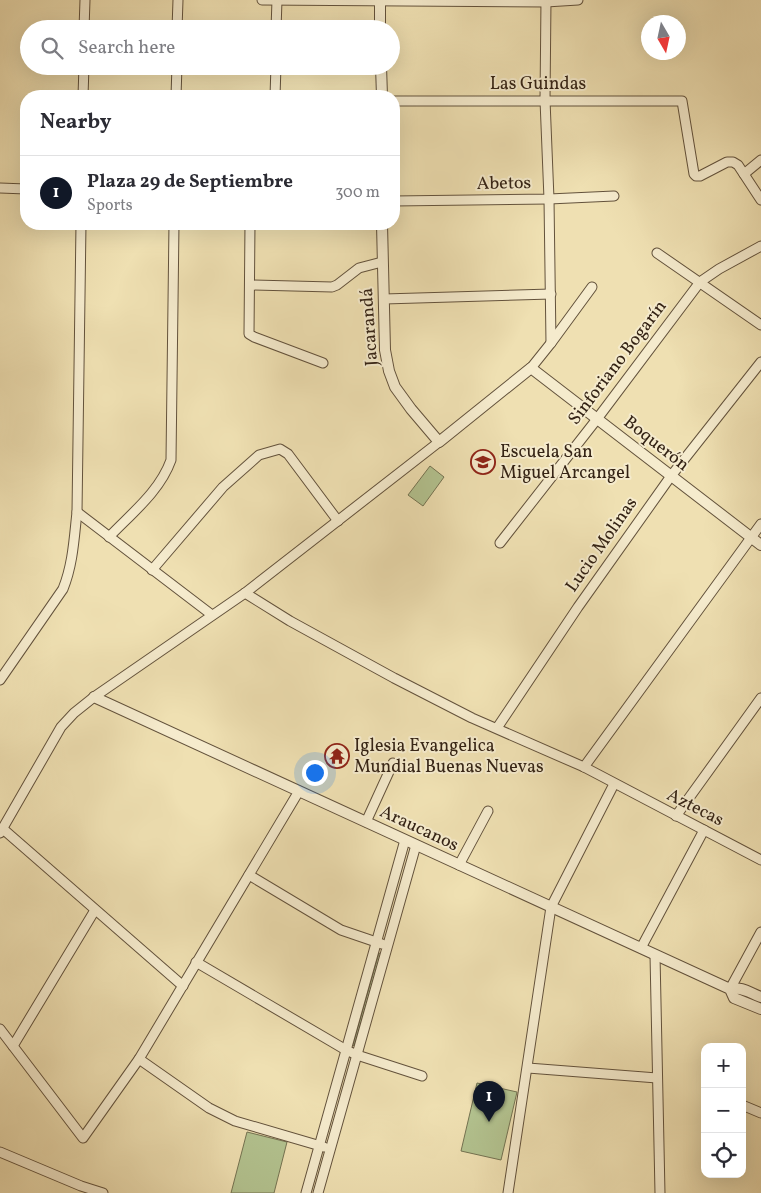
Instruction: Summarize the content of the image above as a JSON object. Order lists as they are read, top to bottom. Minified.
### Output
{"streets":{"street":["Las Guindas","Abetos","Jacarandá","Sinforiano Bogarín","Boquerón","Lucio Molinas","Aztecas","Araucanos"]},"crossings":[["Sinforiano Bogarín","Boquerón"],["Boquerón","Lucio Molinas"],["Lucio Molinas","Aztecas"]],"places":{"school or university":["Escuela San Miguel Arcangel"],"temple":["Iglesia Evangelica Mundial Buenas Nuevas"]},"north":"bottom","page":{"search":"Search here","heading":"Nearby","list":[{"mark":"1","name":"Plaza 29 de Septiembre","note":"Sports","value":"300 m"}],"map_buttons":["+","−"],"pins":"1"}}
